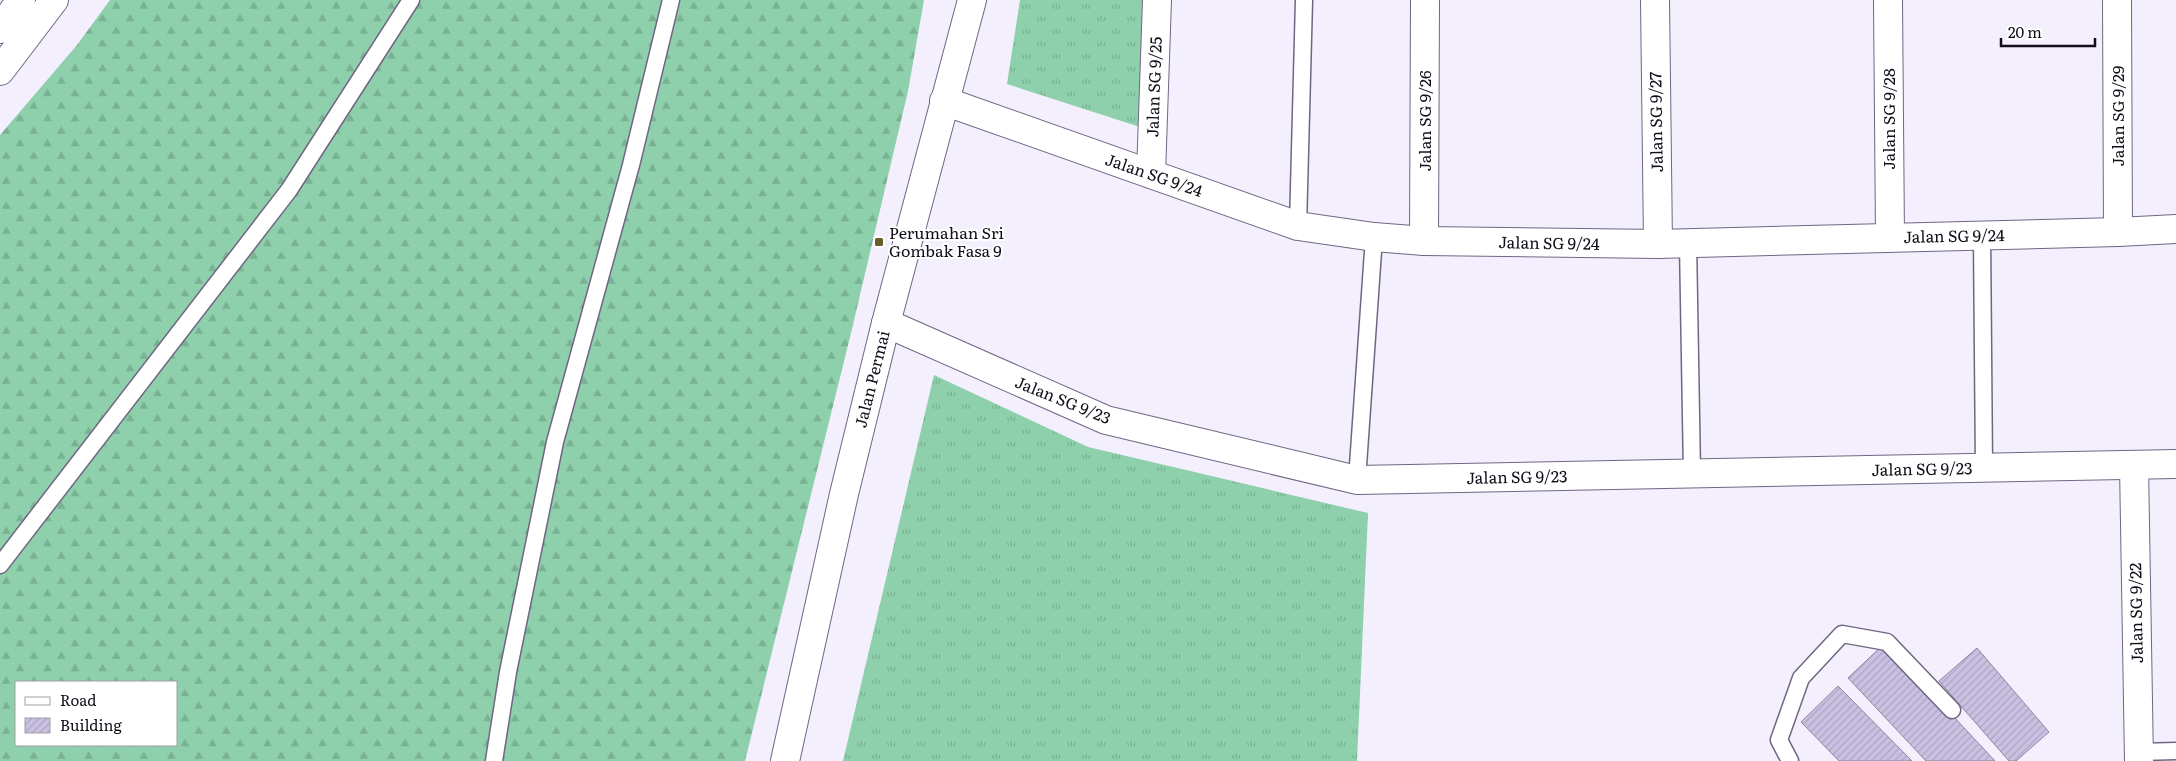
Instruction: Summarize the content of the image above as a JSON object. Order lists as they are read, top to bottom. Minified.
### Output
{"streets":{"street":["Jalan SG 9/25","Jalan SG 9/29","Jalan SG 9/28","Jalan SG 9/26","Jalan SG 9/27","Jalan SG 9/24","Jalan Permai","Jalan SG 9/23","Jalan SG 9/22"]},"crossings":[["Jalan SG 9/25","Jalan SG 9/24"],["Jalan SG 9/29","Jalan SG 9/24"],["Jalan SG 9/28","Jalan SG 9/24"],["Jalan SG 9/26","Jalan SG 9/24"],["Jalan SG 9/27","Jalan SG 9/24"],["Jalan SG 9/24","Jalan Permai"],["Jalan Permai","Jalan SG 9/23"],["Jalan SG 9/23","Jalan SG 9/22"]],"places":{"transit":["Perumahan Sri Gombak Fasa 9"]},"legend":["Road","Building"],"scale_bar":"20 m"}
